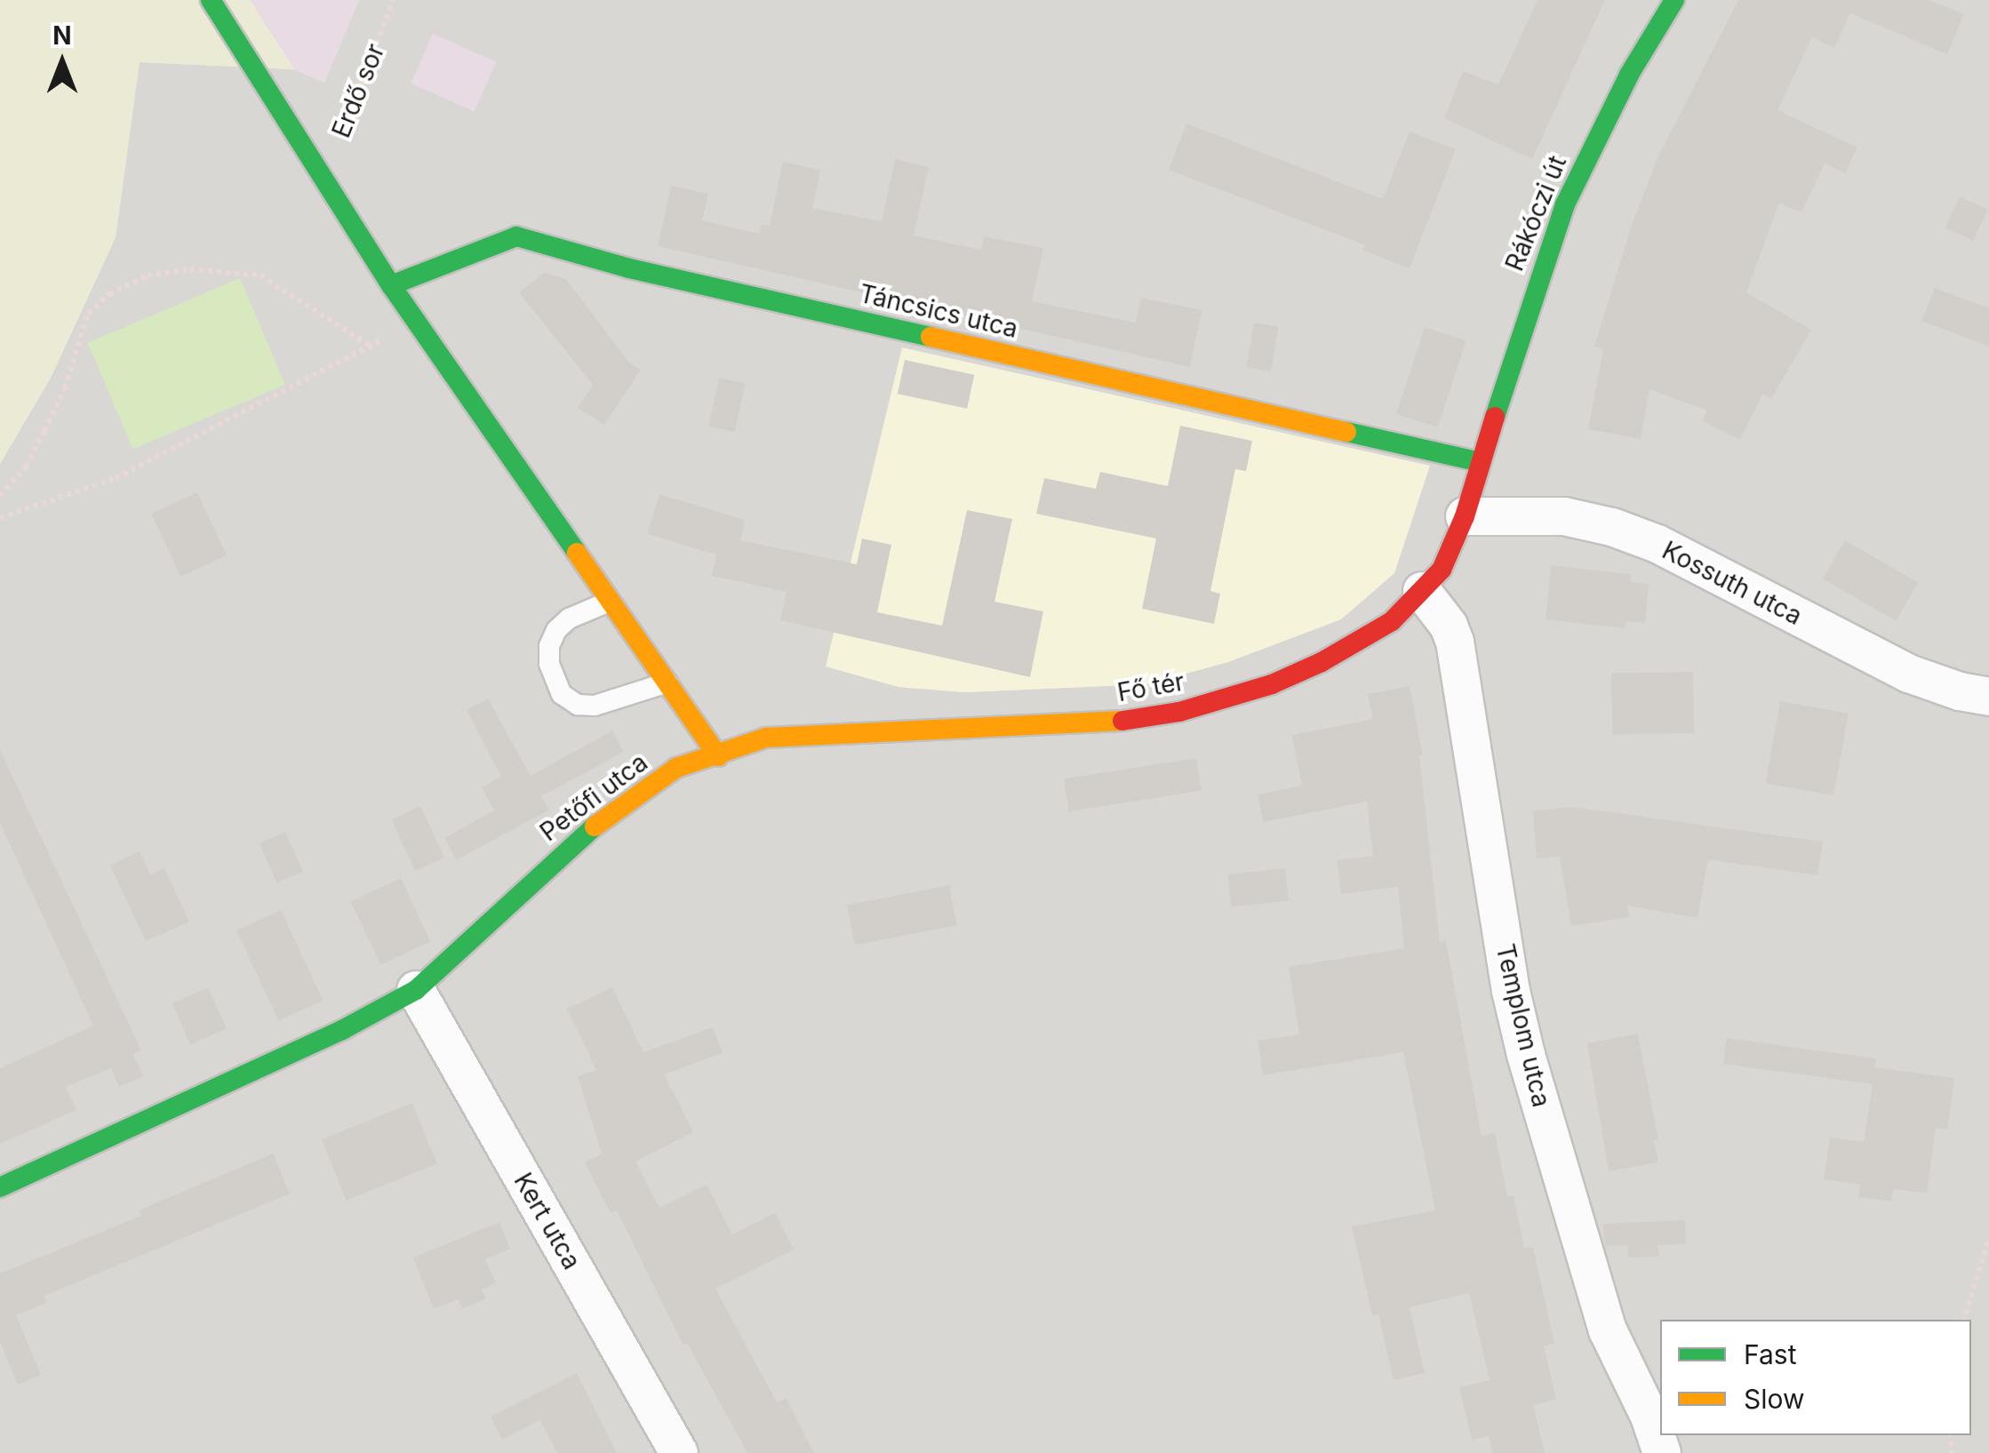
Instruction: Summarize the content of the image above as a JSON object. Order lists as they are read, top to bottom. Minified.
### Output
{"streets":{"main road":["Rákóczi út","Táncsics utca","Fő tér","Petőfi utca"],"street":["Kossuth utca","Templom utca","Kert utca"],"path":["Erdő sor"]},"crossings":[["Rákóczi út","Táncsics utca"],["Rákóczi út","Fő tér"],["Táncsics utca","Fő tér"],["Kossuth utca","Fő tér"],["Fő tér","Petőfi utca"],["Fő tér","Templom utca"],["Petőfi utca","Kert utca"]],"legend":["Fast","Slow"],"north":"top"}
